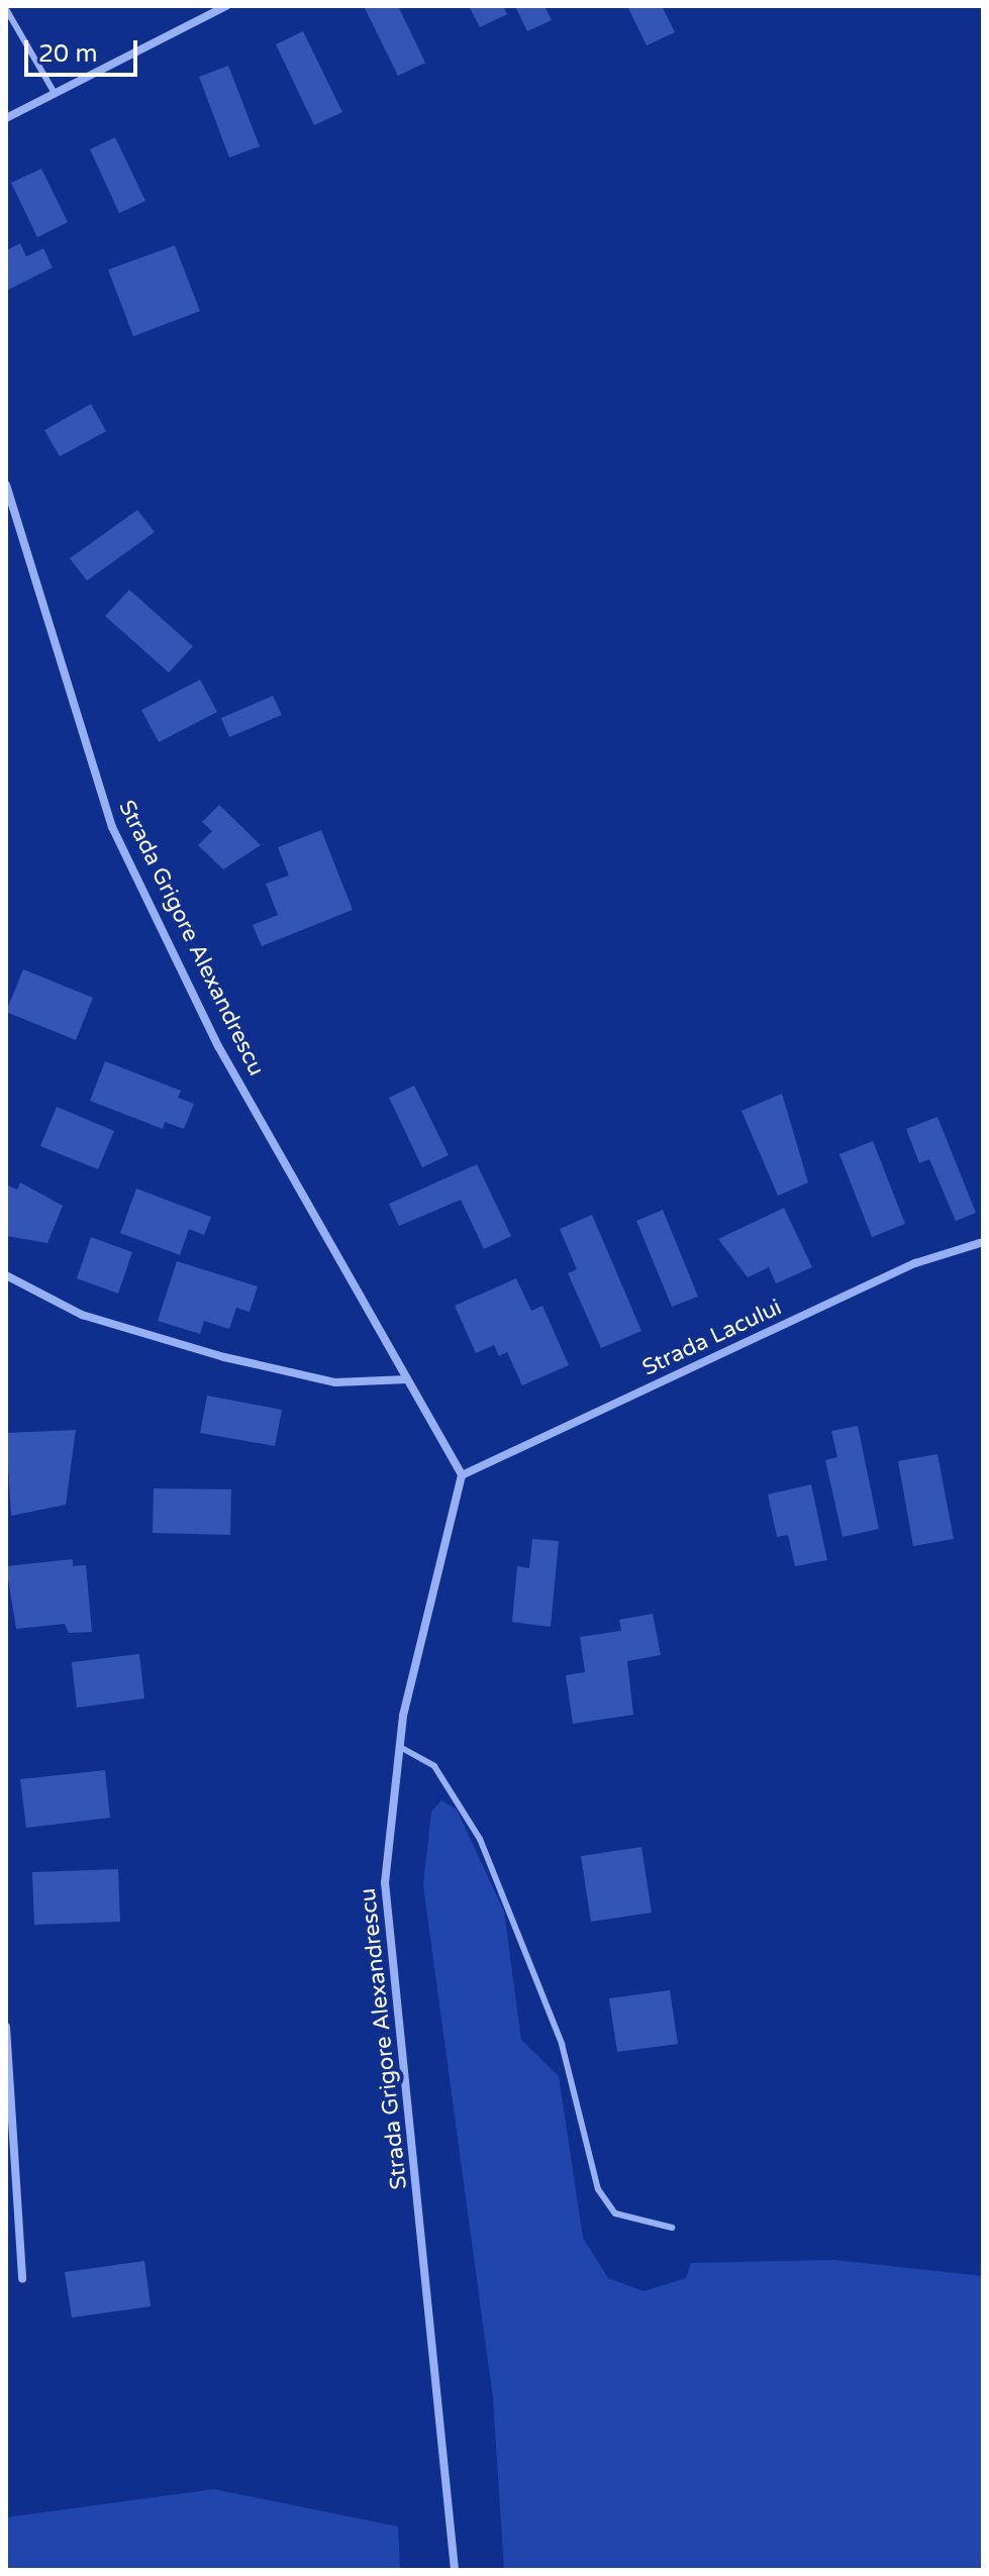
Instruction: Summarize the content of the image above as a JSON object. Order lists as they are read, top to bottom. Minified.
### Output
{"streets":{"street":["Strada Grigore Alexandrescu","Strada Lacului"]},"crossings":[["Strada Grigore Alexandrescu","Strada Lacului"]],"scale_bar":"20 m"}
